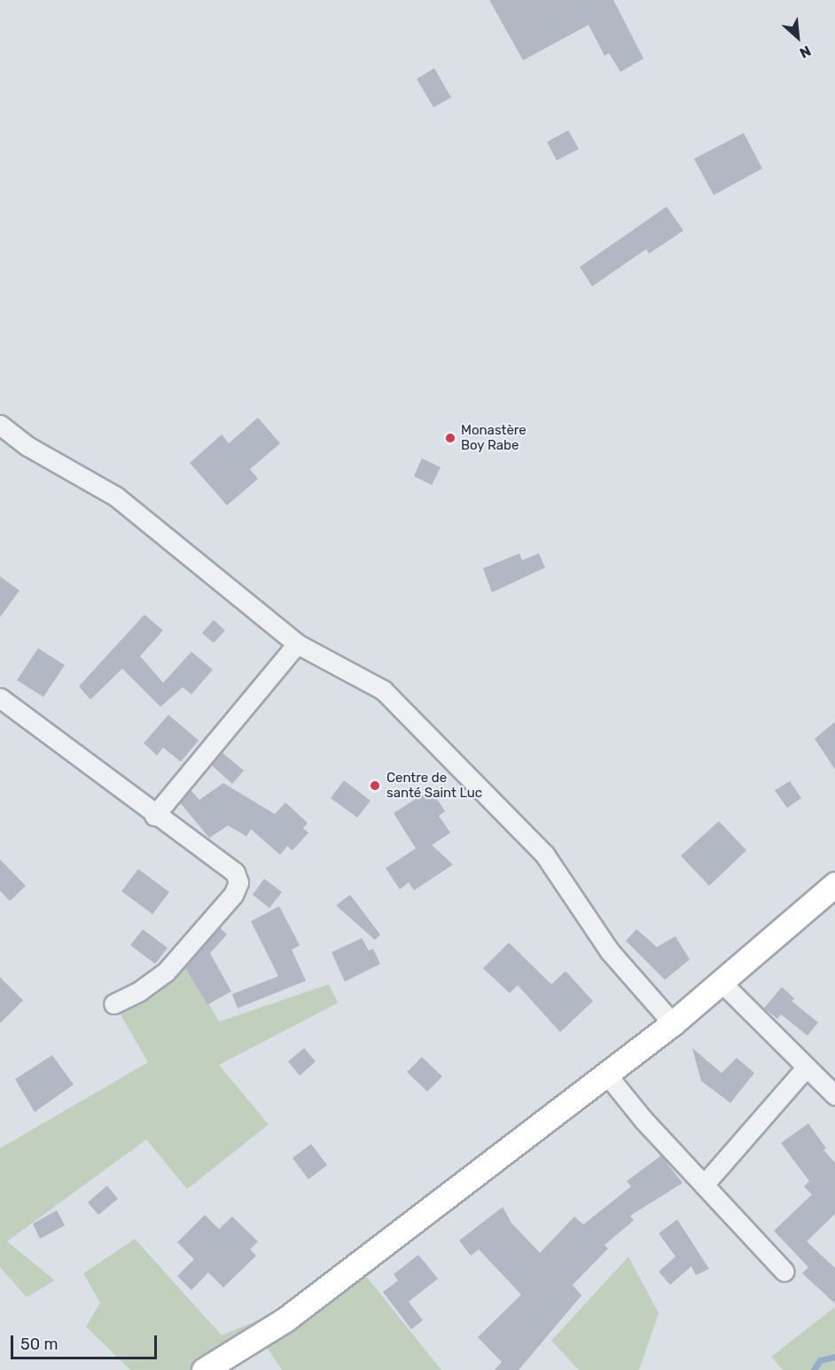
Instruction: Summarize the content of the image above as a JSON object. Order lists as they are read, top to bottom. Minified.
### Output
{"places":["Monastère Boy Rabe","Centre de santé Saint Luc"],"scale_bar":"50 m","north":"bottom right"}
